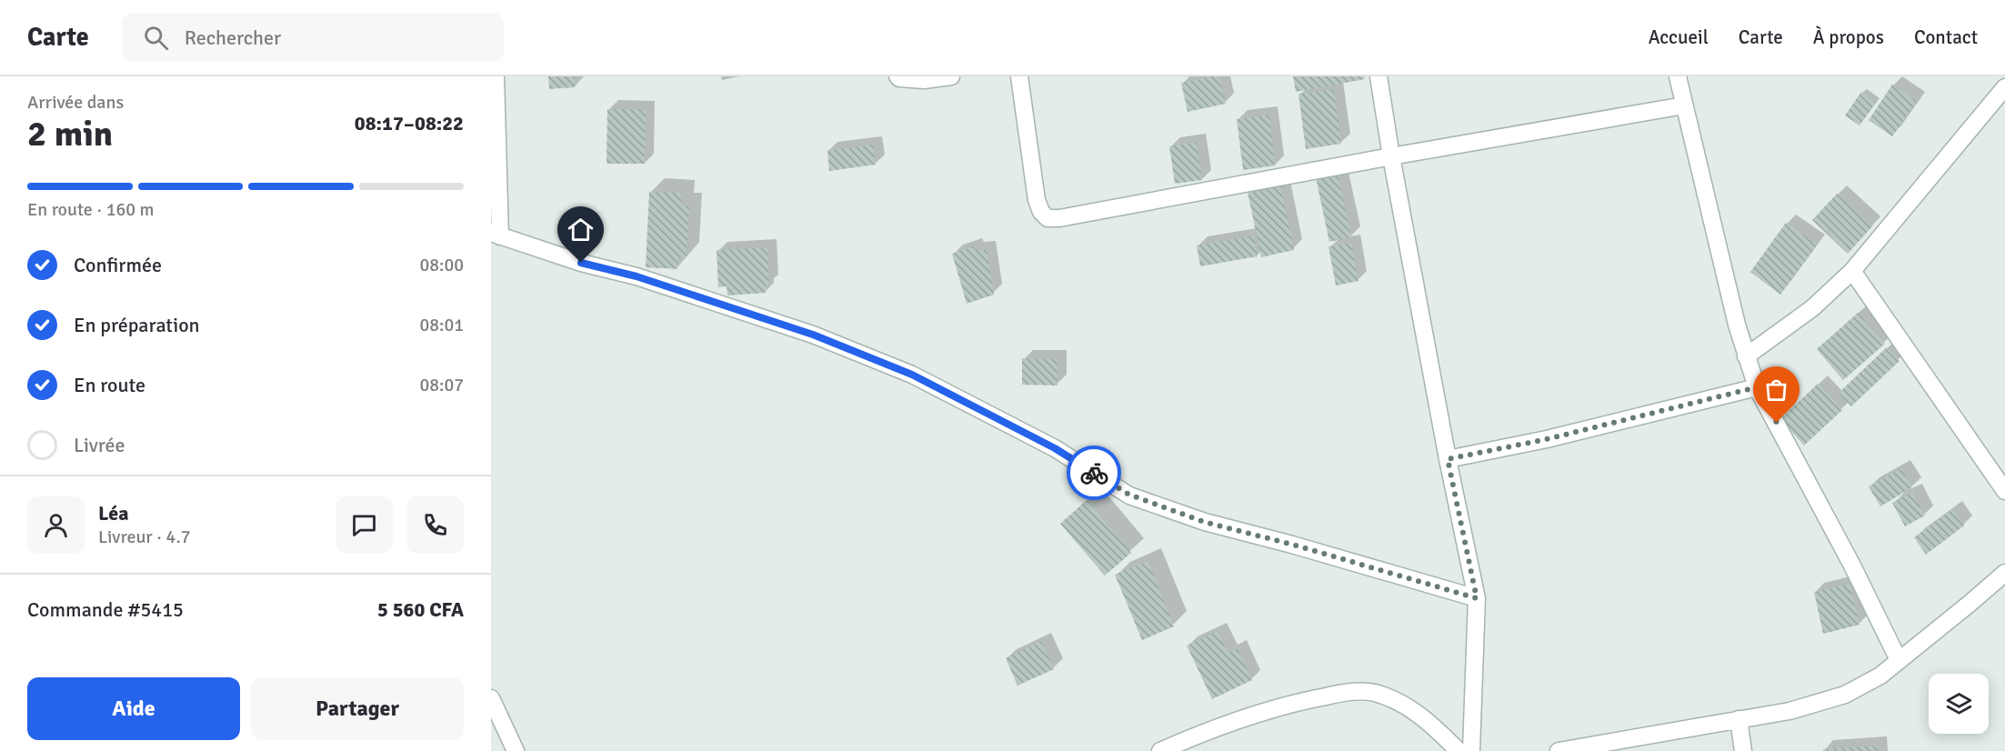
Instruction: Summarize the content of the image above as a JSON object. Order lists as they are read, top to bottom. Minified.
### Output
{"page":{"header":"Carte","search":"Rechercher","nav":["Accueil","Carte","À propos","Contact"],"heading":["2 min","Arrivée dans","08:17–08:22"],"panel":["Léa","Livreur · 4.7","Commande #5415","5 560 CFA"],"bar":"En route · 160 m","list":[["Confirmée","08:00"],["En préparation","08:01"],["En route","08:07"],"Livrée"],"buttons":["Aide","Partager"]}}
